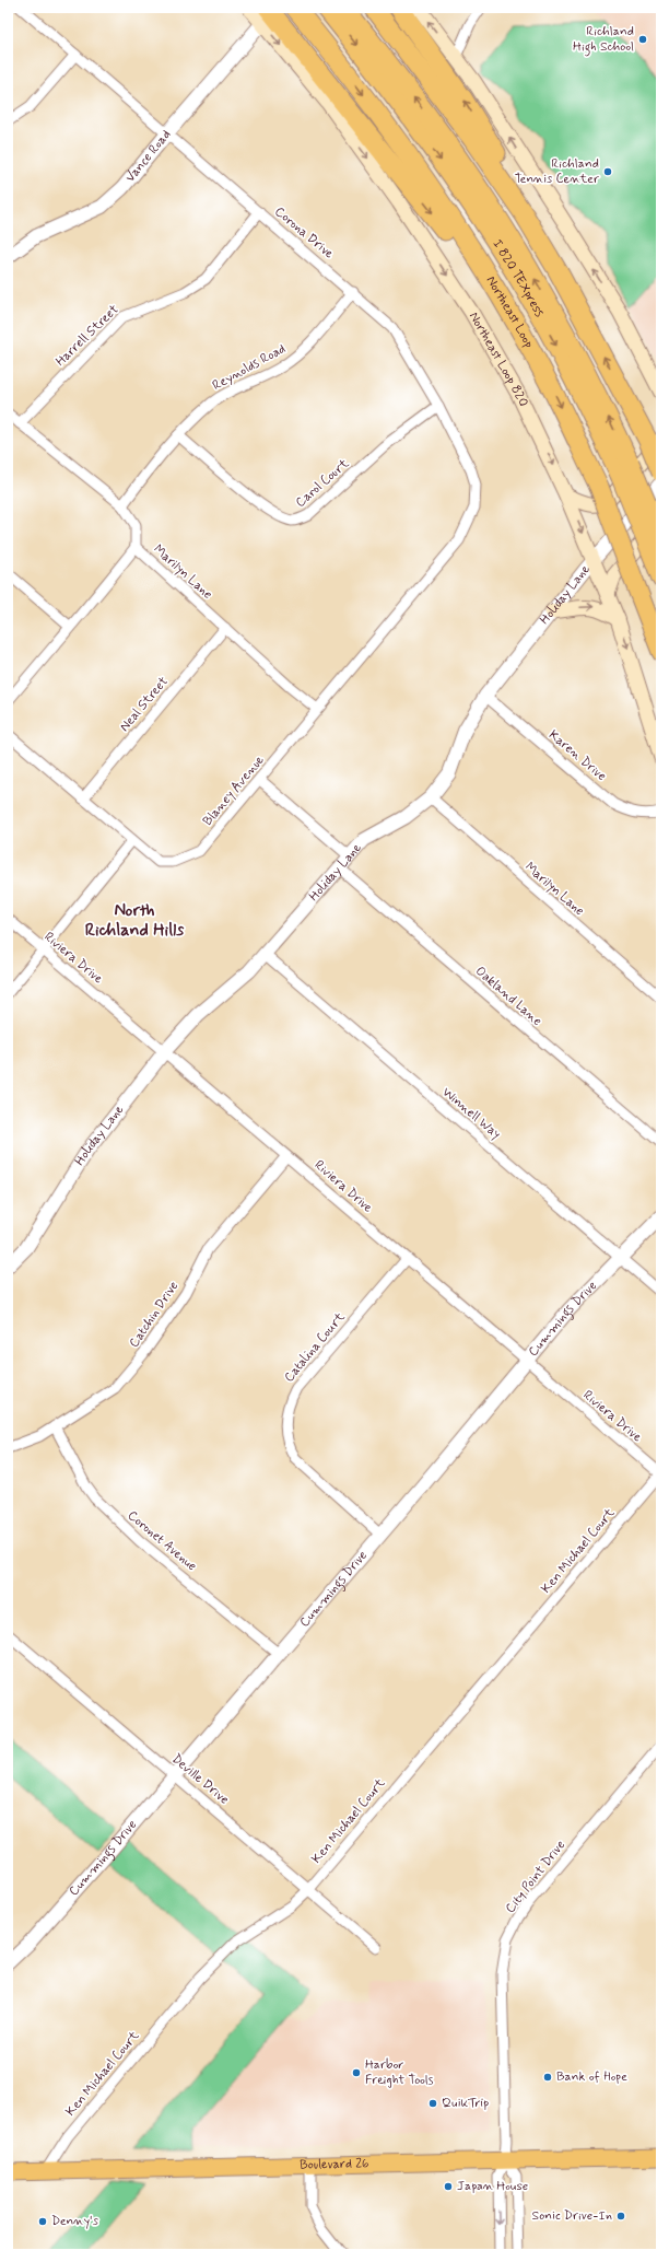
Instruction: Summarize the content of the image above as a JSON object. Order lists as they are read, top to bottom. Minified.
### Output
{"streets":{"highway":["I 820 TEXpress","Northeast Loop"],"main road":["Northeast Loop 820","Boulevard 26"],"street":["Vance Road","Corona Drive","Harrell Street","Reynolds Road","Carol Court","Marilyn Lane","Holiday Lane","Neal Street","Karen Drive","Blaney Avenue","Riviera Drive","Oakland Lane","Winnell Way","Catchin Drive","Cummings Drive","Catalina Court","Coronet Avenue","Ken Michael Court","Deville Drive","City Point Drive"]},"crossings":[["Vance Road","Corona Drive"],["Vance Road","Northeast Loop 820"],["Corona Drive","Harrell Street"],["Corona Drive","Reynolds Road"],["Corona Drive","Carol Court"],["Corona Drive","Blaney Avenue"],["Harrell Street","Marilyn Lane"],["Northeast Loop 820","Holiday Lane"],["Reynolds Road","Carol Court"],["Reynolds Road","Marilyn Lane"],["Marilyn Lane","Holiday Lane"],["Marilyn Lane","Neal Street"],["Marilyn Lane","Blaney Avenue"],["Holiday Lane","Karen Drive"],["Holiday Lane","Riviera Drive"],["Holiday Lane","Oakland Lane"],["Holiday Lane","Winnell Way"],["Neal Street","Blaney Avenue"],["Riviera Drive","Catchin Drive"],["Riviera Drive","Cummings Drive"],["Riviera Drive","Catalina Court"],["Riviera Drive","Ken Michael Court"],["Winnell Way","Cummings Drive"],["Catchin Drive","Coronet Avenue"],["Cummings Drive","Catalina Court"],["Cummings Drive","Coronet Avenue"],["Cummings Drive","Deville Drive"],["Ken Michael Court","Deville Drive"],["Ken Michael Court","Boulevard 26"],["City Point Drive","Boulevard 26"]],"one_way":["Northeast Loop 820"],"districts":["North Richland Hills"],"places":["Richland High School","Richland Tennis Center","Harbor Freight Tools","Bank of Hope","QuikTrip","Japan House","Sonic Drive-In","Denny's"]}
